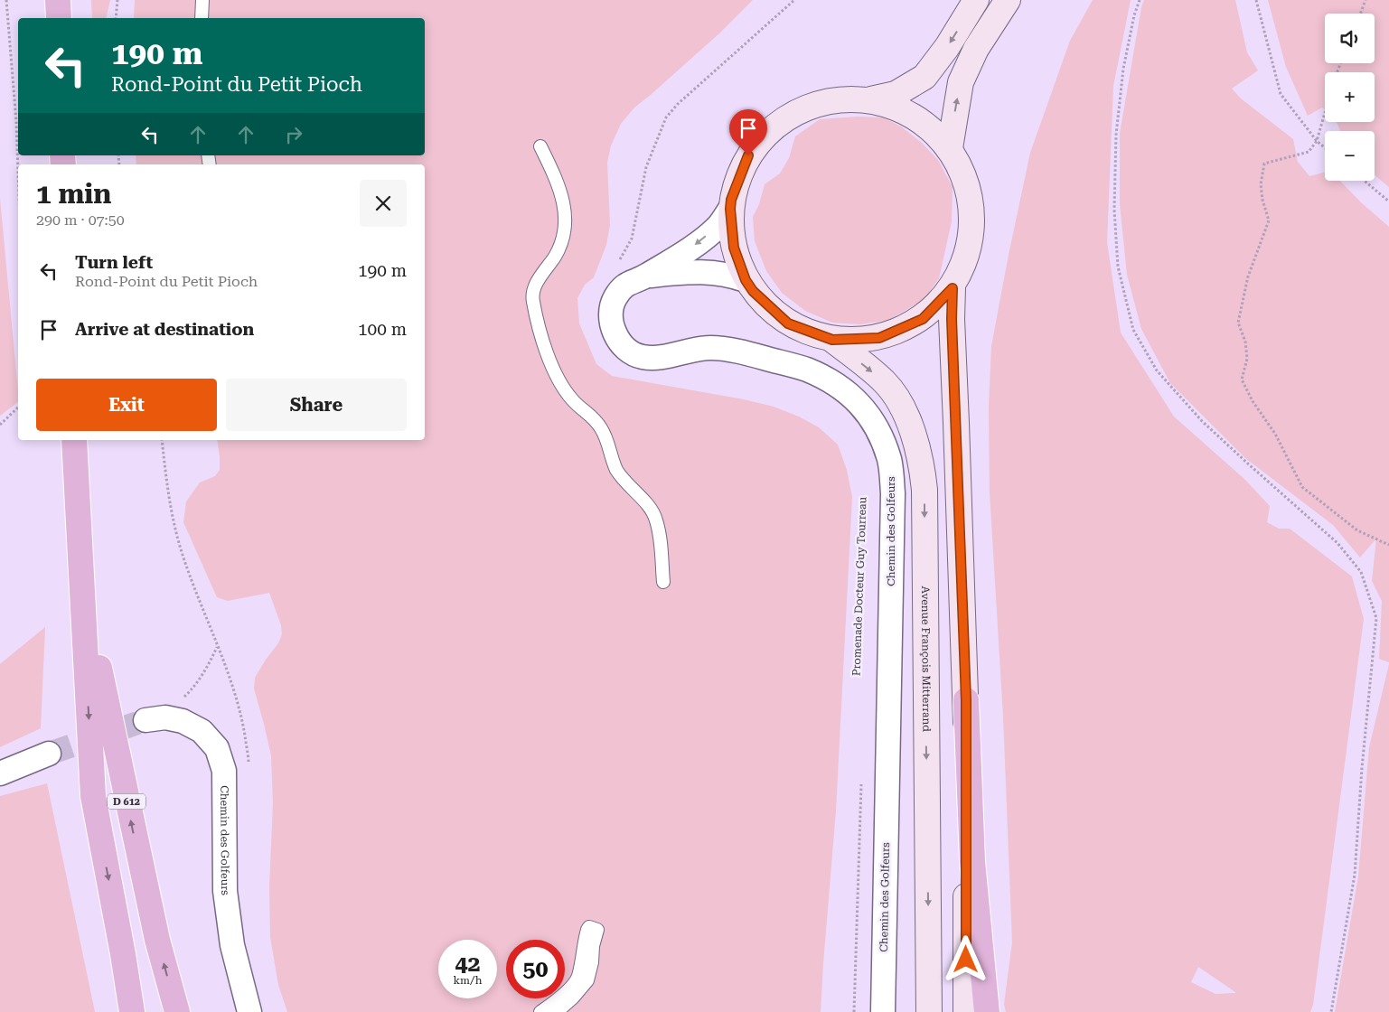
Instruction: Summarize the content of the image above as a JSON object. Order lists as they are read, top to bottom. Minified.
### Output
{"streets":{"highway":["D 612"],"main road":["Avenue François Mitterrand"],"street":["Chemin des Golfeurs"]},"page":{"map_buttons":["+","−"],"turn":["190 m","Rond-Point du Petit Pioch"],"heading":["1 min","290 m · 07:50"],"list":[{"name":"Turn left","note":"Rond-Point du Petit Pioch","value":"190 m"},{"name":"Arrive at destination","value":"100 m"}],"buttons":["Exit","Share"],"speed":"42 km/h","limit":"50"}}
